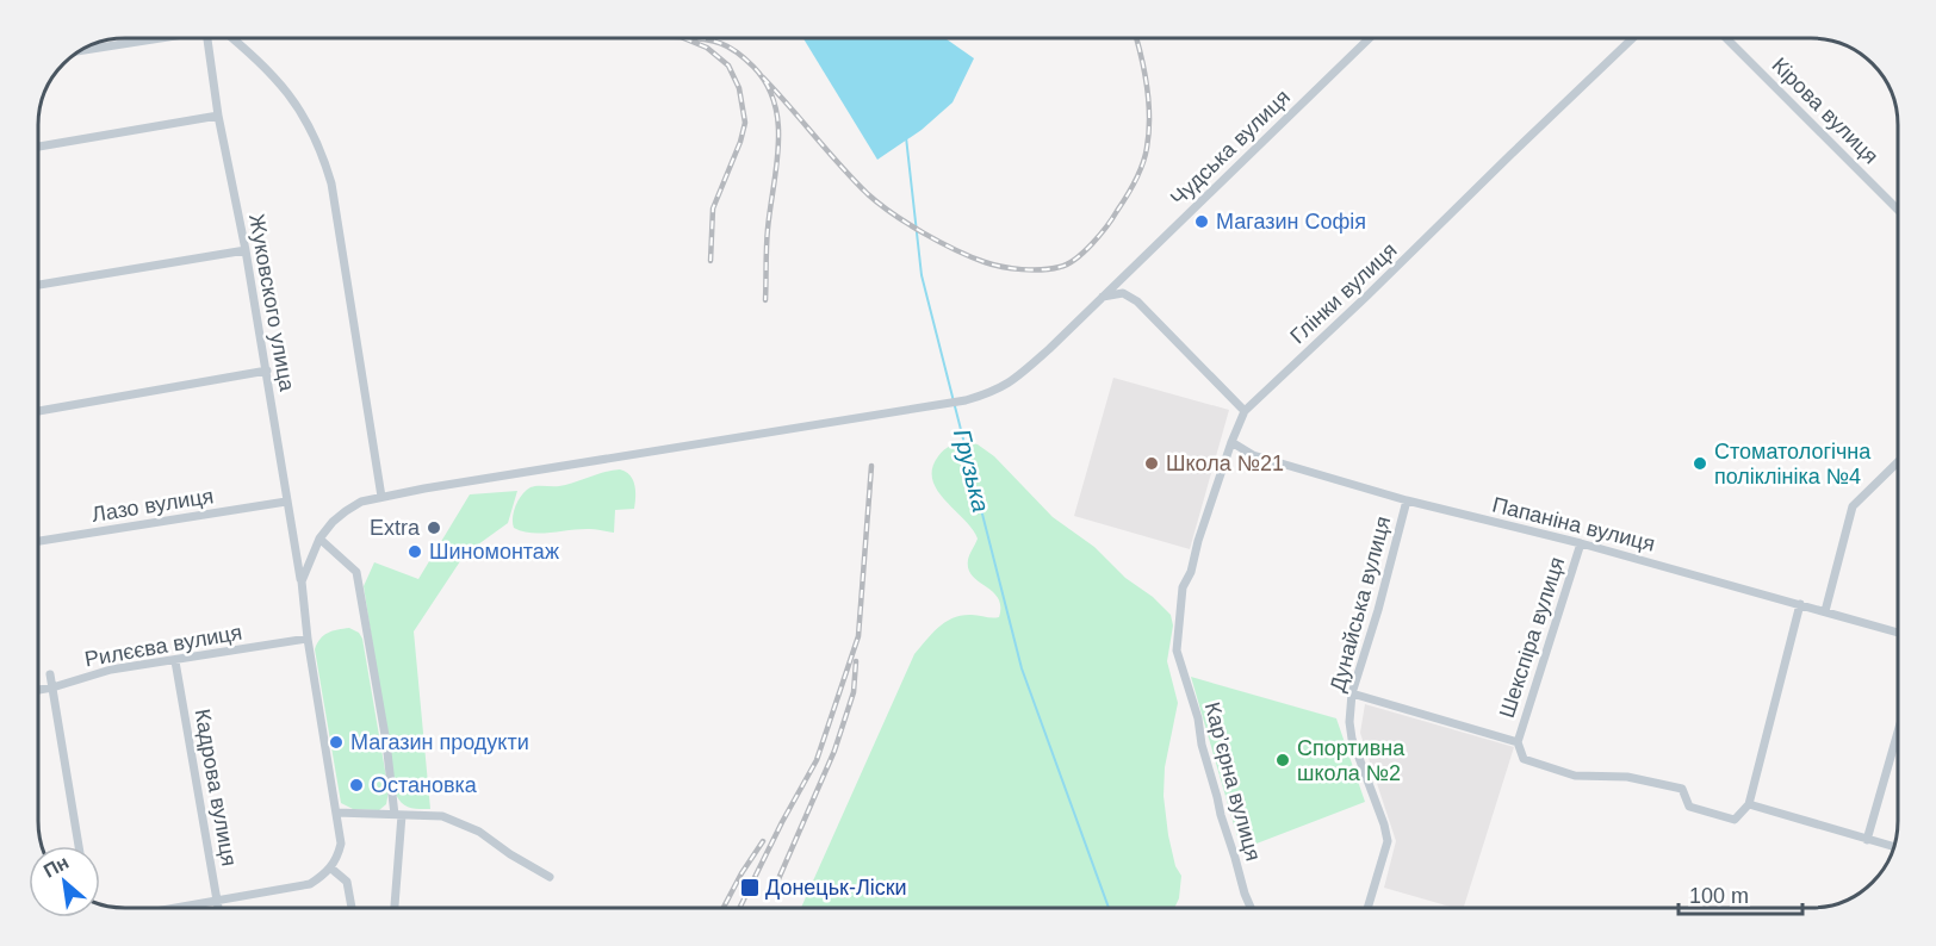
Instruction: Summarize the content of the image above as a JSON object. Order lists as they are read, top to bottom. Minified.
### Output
{"streets":{"street":["Кірова вулиця","Чудська вулиця","Глінки вулиця","Жуковского улица","Лазо вулиця","Папаніна вулиця","Дунайська вулиця","Шекспіра вулиця","Рилєєва вулиця","Кар’єрна вулиця","Кадрова вулиця"]},"crossings":[["Глінки вулиця","Папаніна вулиця"],["Глінки вулиця","Кар’єрна вулиця"],["Жуковского улица","Лазо вулиця"],["Жуковского улица","Рилєєва вулиця"],["Папаніна вулиця","Дунайська вулиця"],["Папаніна вулиця","Шекспіра вулиця"],["Рилєєва вулиця","Кадрова вулиця"]],"water":["Грузька"],"places":{"other":["Магазин Софія","Школа №21","Стоматологічна поліклініка №4","Extra","Шиномонтаж","Магазин продукти","Спортивна школа №2","Остановка"],"transit":["Донецьк-Ліски"]},"scale_bar":"100 m","north":"top left"}
